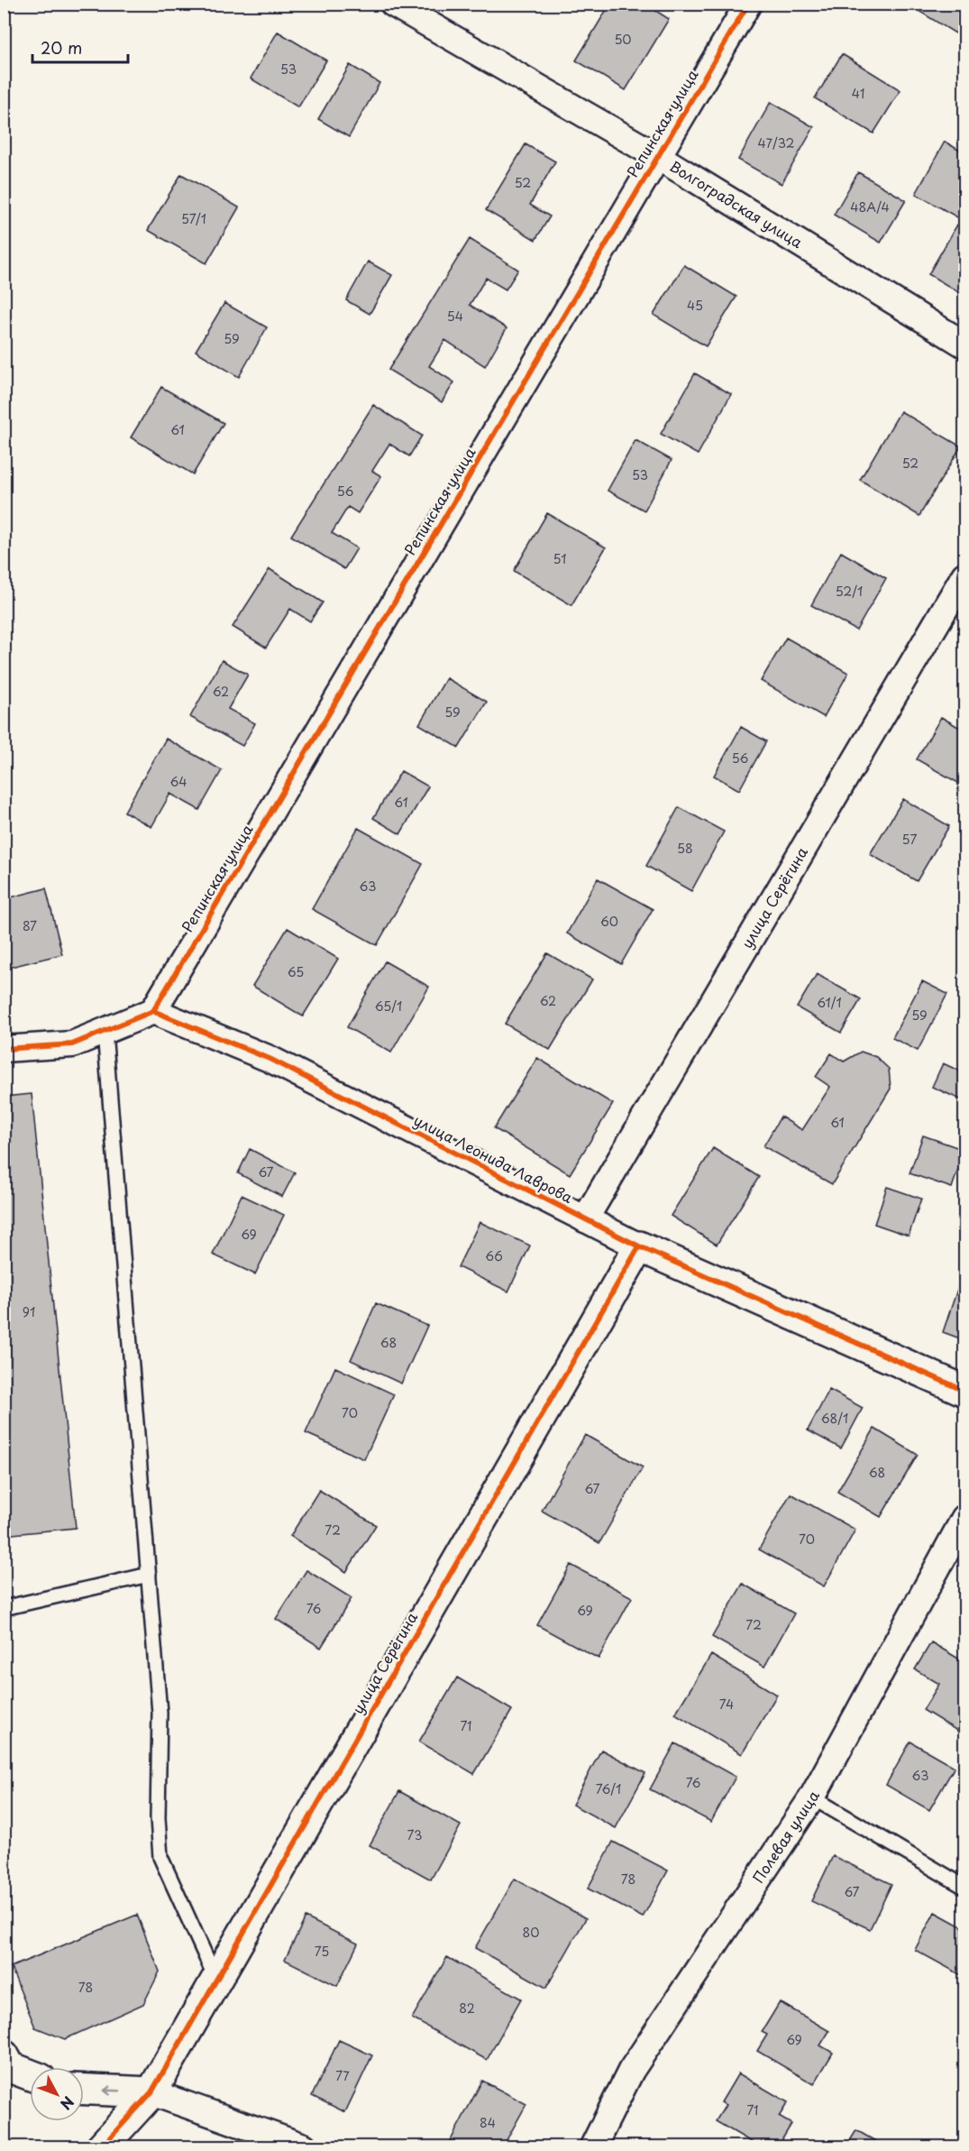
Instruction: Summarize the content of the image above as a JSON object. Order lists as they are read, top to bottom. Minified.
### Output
{"streets":{"street":["Репинская улица","Волгоградская улица","улица Серёгина","улица Леонида Лаврова","Полевая улица"]},"crossings":[["Репинская улица","Волгоградская улица"],["Репинская улица","улица Леонида Лаврова"],["улица Серёгина","улица Леонида Лаврова"]],"house_numbers":["50","53","41","47/32","52","48А/4","57/1","45","54","59","61","52","53","56","51","52/1","62","59","56","64","61","57","58","63","60","87","65","62","61/1","65/1","59","61","67","69","66","91","68","70","68/1","68","67","72","70","76","69","72","74","71","63","76","76/1","73","78","67","80","75","78","82","69","77","71","84"],"scale_bar":"20 m","north":"bottom right"}
